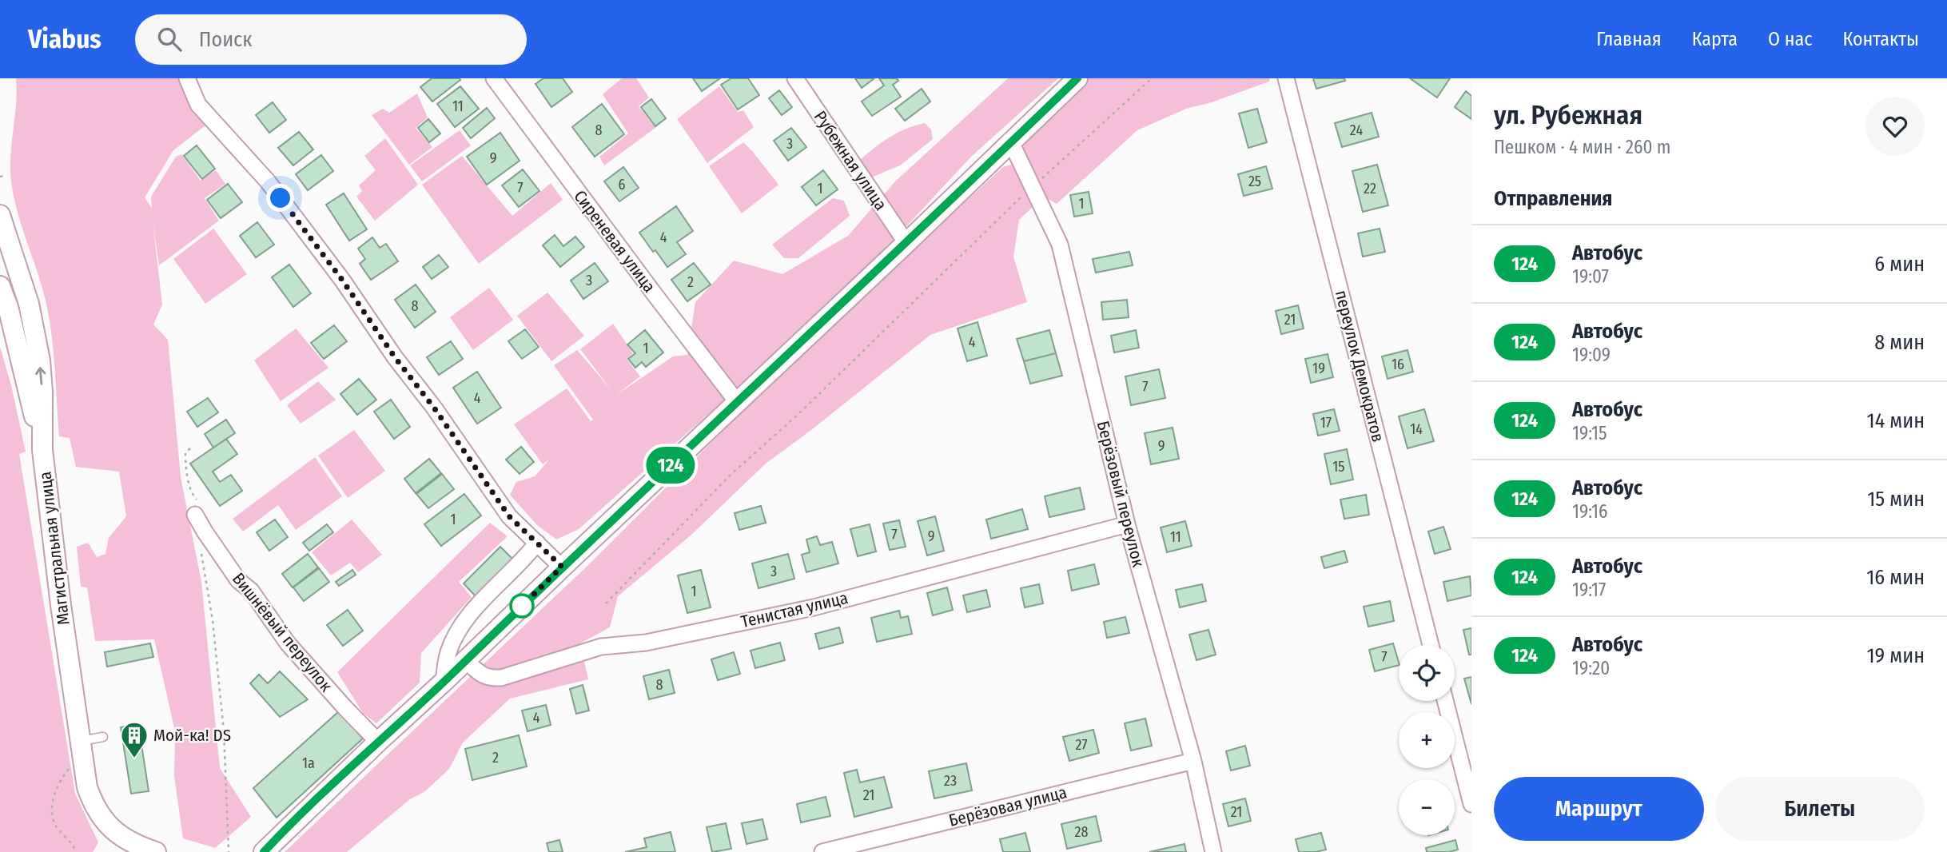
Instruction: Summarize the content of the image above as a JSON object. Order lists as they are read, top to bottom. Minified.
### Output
{"streets":{"street":["Рубежная улица","Сиреневая улица","переулок Демократов","Берёзовый переулок","Магистральная улица","Тенистая улица","Вишнёвый переулок","Берёзовая улица"]},"crossings":[["Берёзовый переулок","Тенистая улица"],["Берёзовый переулок","Берёзовая улица"]],"places":{"building":["Мой-ка! DS"]},"lines":["bus line 124"],"house_numbers":["11","8","24","3","9","25","6","7","1","22","1","4","3","2","8","21","4","1","16","19","7","4","17","14","9","15","1","7","9","11","3","1","7","8","4","27","2","1а","23","21","21","28"],"page":{"header":"Viabus","search":"Поиск","nav":["Главная","Карта","О нас","Контакты"],"on_map":"124","heading":[["ул. Рубежная","Пешком · 4 мин · 260 m"],"Отправления"],"list":[{"mark":"124","name":"Автобус","note":"19:07","value":"6 мин"},{"mark":"124","name":"Автобус","note":"19:09","value":"8 мин"},{"mark":"124","name":"Автобус","note":"19:15","value":"14 мин"},{"mark":"124","name":"Автобус","note":"19:16","value":"15 мин"},{"mark":"124","name":"Автобус","note":"19:17","value":"16 мин"},{"mark":"124","name":"Автобус","note":"19:20","value":"19 мин"}],"map_buttons":["+","−"],"buttons":["Маршрут","Билеты"]}}
